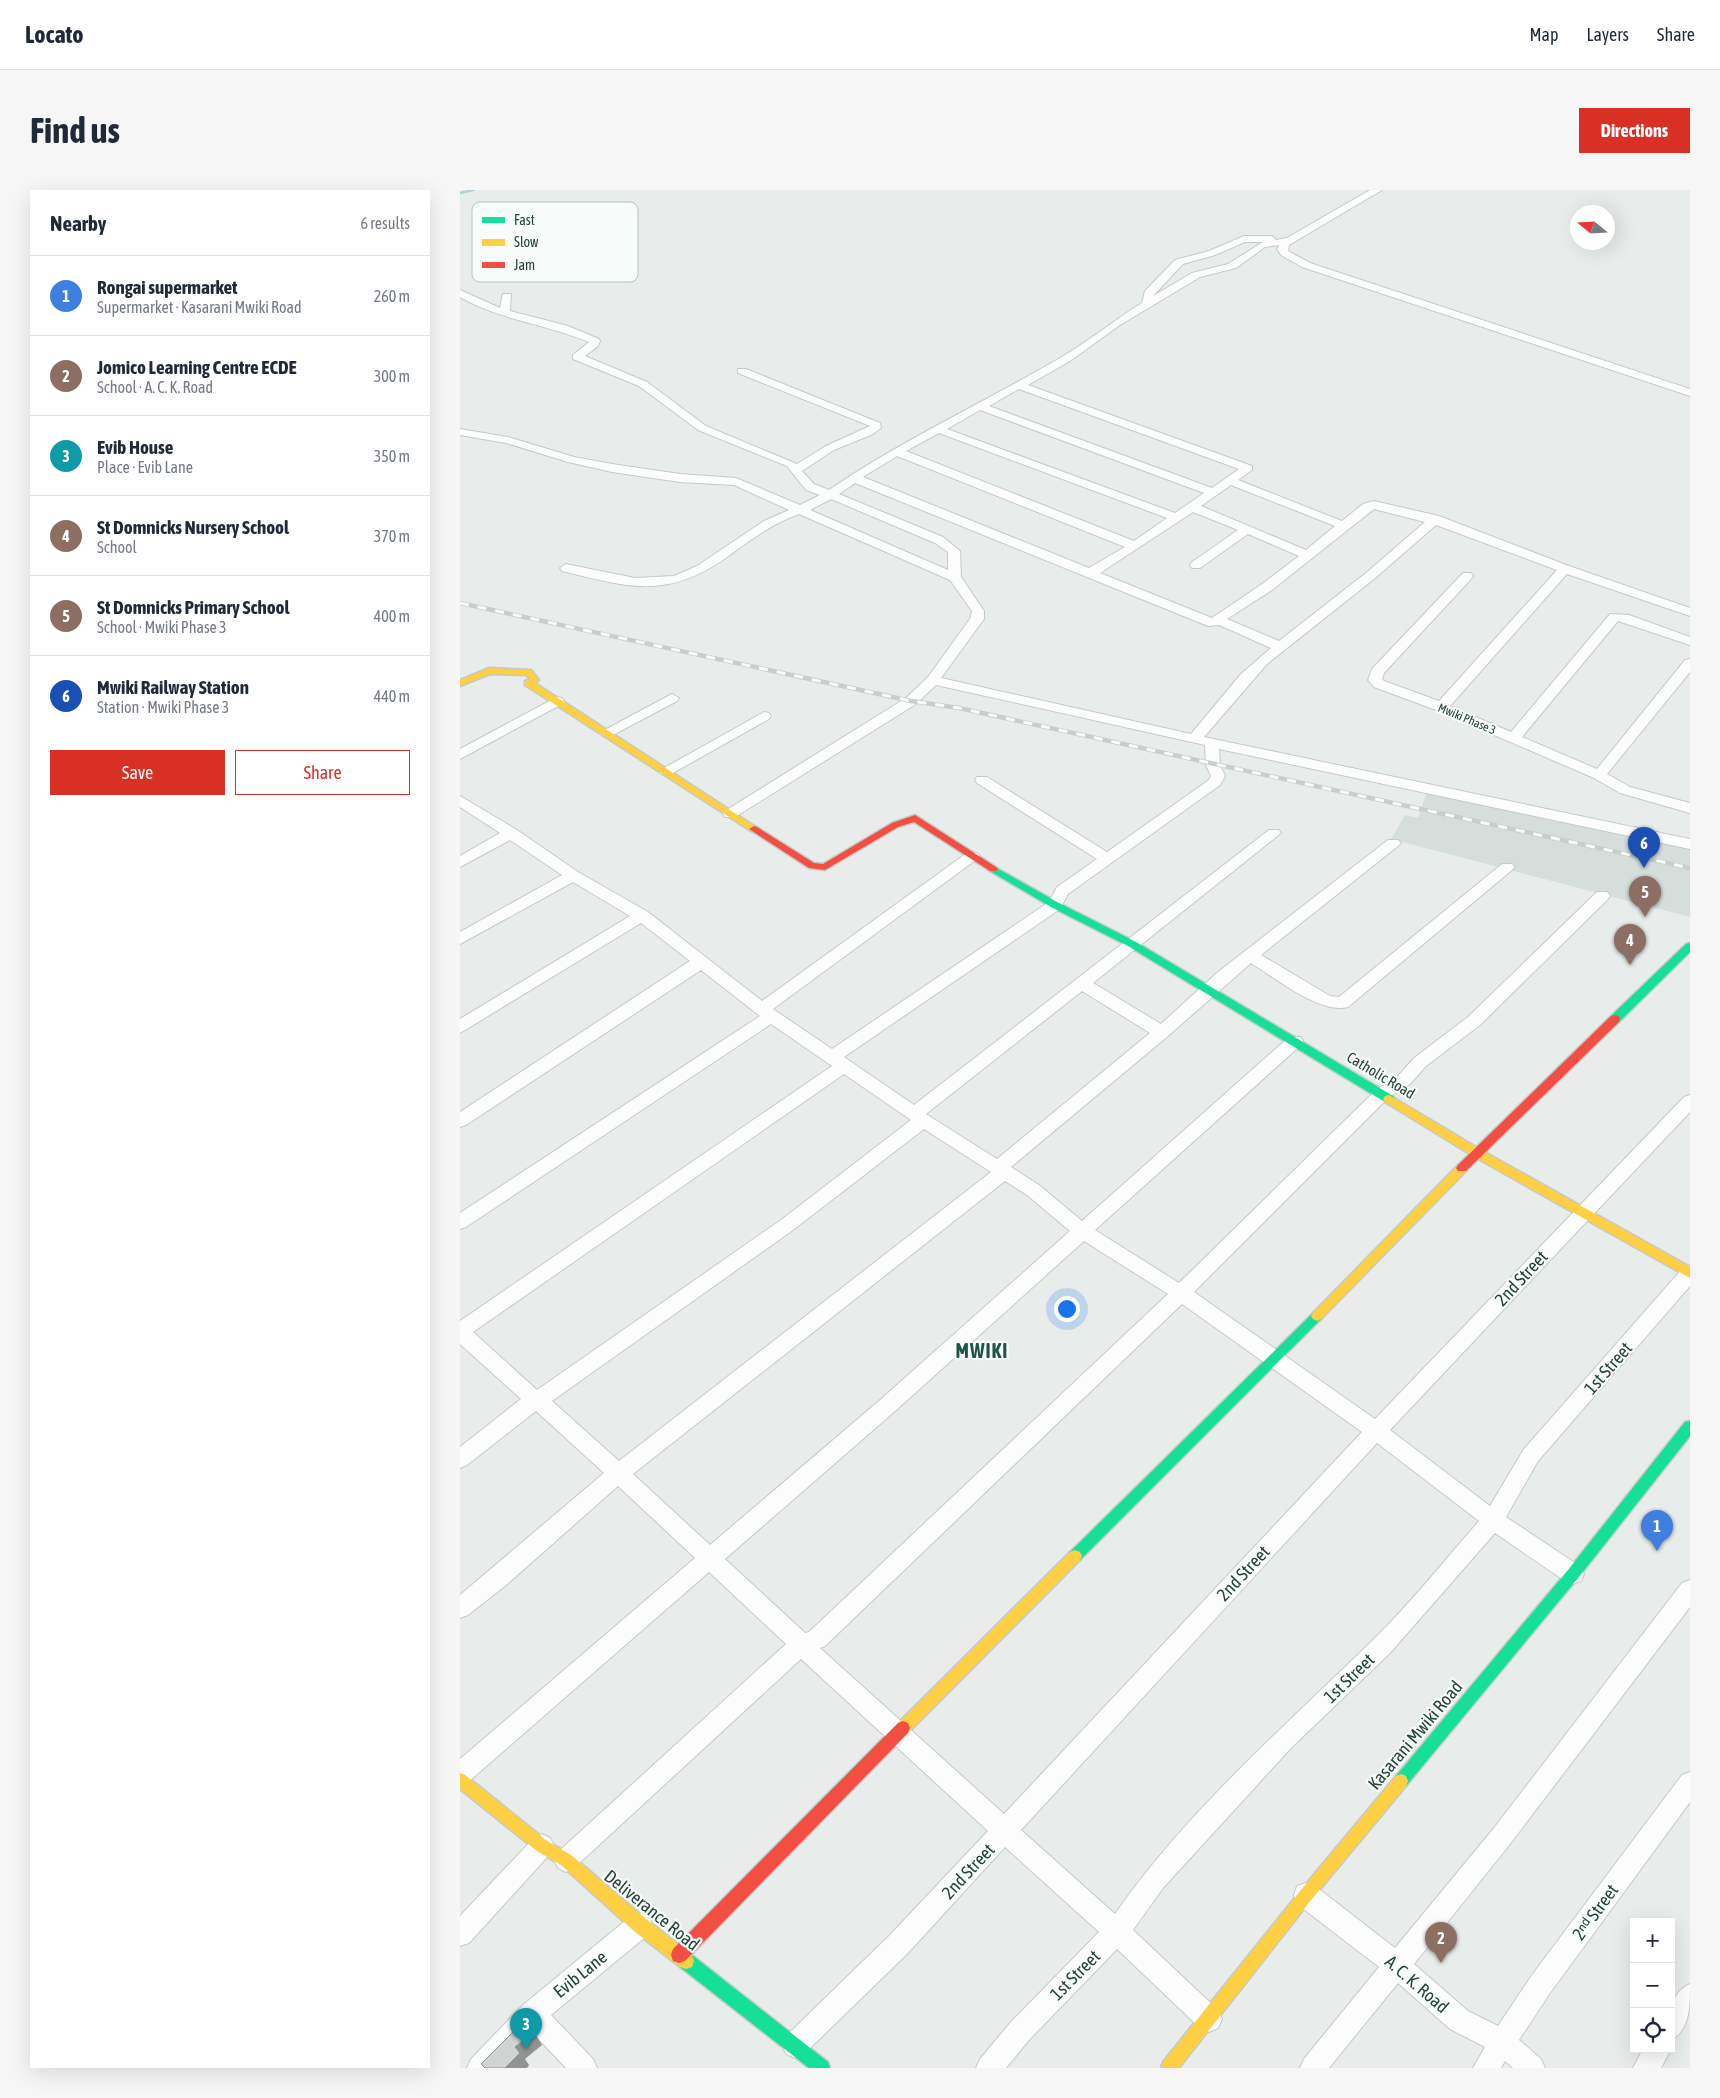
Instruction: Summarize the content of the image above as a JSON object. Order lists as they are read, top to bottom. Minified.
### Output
{"streets":{"street":["Mwiki Phase 3","Catholic Road","2nd Street","1st Street","Kasarani Mwiki Road","Deliverance Road","2ⁿᵈ Street","Evib Lane","A. C. K. Road"]},"crossings":[["Catholic Road","2nd Street"],["Catholic Road","1st Street"],["2nd Street","Deliverance Road"],["Kasarani Mwiki Road","A. C. K. Road"],["Deliverance Road","Evib Lane"],["2ⁿᵈ Street","A. C. K. Road"]],"districts":["MWIKI"],"legend":["Fast","Slow","Jam"],"north":"left","page":{"header":"Locato","nav":["Map","Layers","Share"],"buttons":["Directions",["Save","Share"]],"title":"Find us","heading":["Nearby","6 results"],"list":[{"mark":"1","name":"Rongai supermarket","note":"Supermarket · Kasarani Mwiki Road","value":"260 m"},{"mark":"2","name":"Jomico Learning Centre ECDE","note":"School · A. C. K. Road","value":"300 m"},{"mark":"3","name":"Evib House","note":"Place · Evib Lane","value":"350 m"},{"mark":"4","name":"St Domnicks Nursery School","note":"School","value":"370 m"},{"mark":"5","name":"St Domnicks Primary School","note":"School · Mwiki Phase 3","value":"400 m"},{"mark":"6","name":"Mwiki Railway Station","note":"Station · Mwiki Phase 3","value":"440 m"}],"pins":["6","5","4","1","2","3"],"map_buttons":["+","−"]}}
